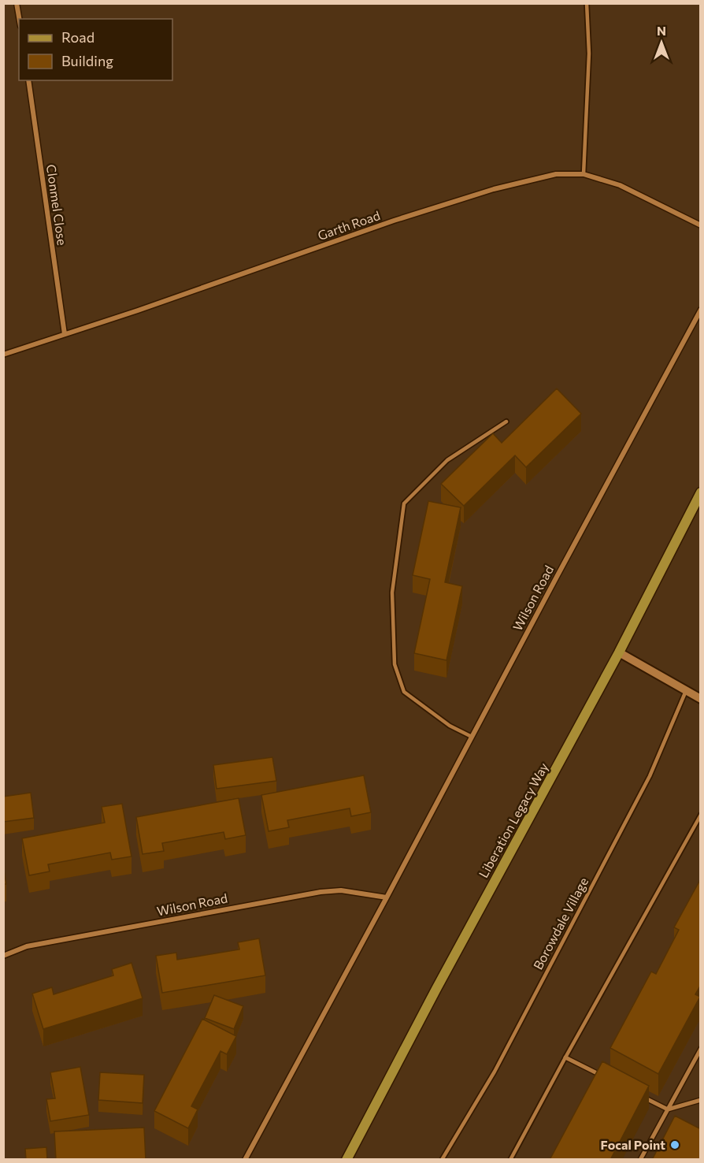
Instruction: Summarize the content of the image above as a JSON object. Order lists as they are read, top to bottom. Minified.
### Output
{"streets":{"main road":["Liberation Legacy Way"],"street":["Clonmel Close","Garth Road","Wilson Road"],"lane":["Borowdale Village"]},"crossings":[["Clonmel Close","Garth Road"]],"places":["Focal Point"],"legend":["Road","Building"],"north":"top"}
